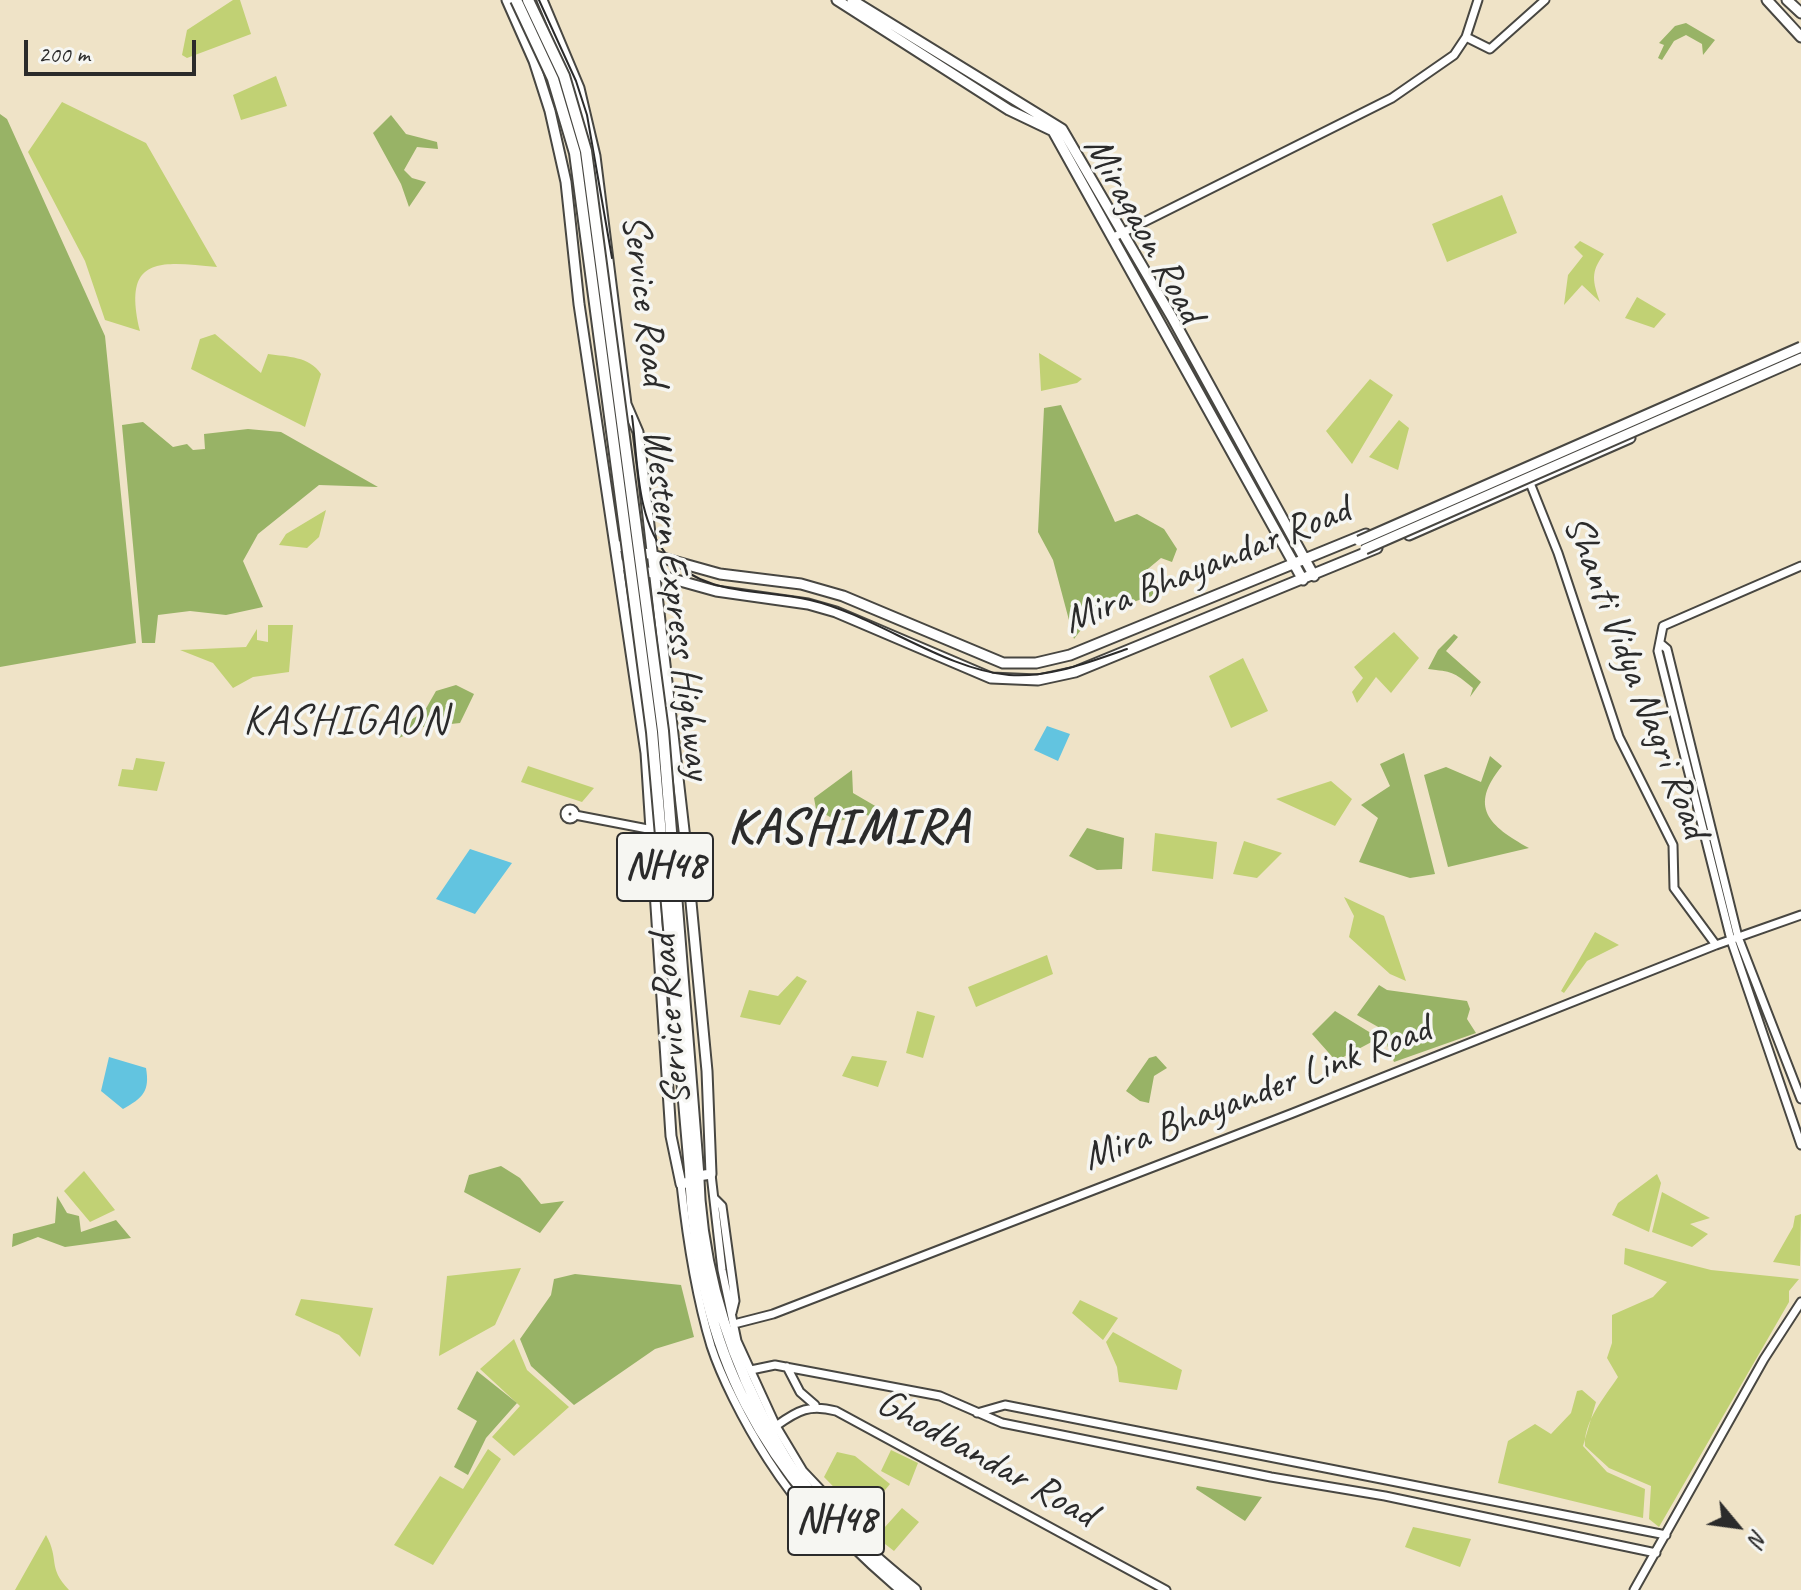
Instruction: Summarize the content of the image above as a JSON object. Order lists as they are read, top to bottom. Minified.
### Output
{"streets":{"highway":["Western Express Highway","NH48"],"main road":["Miragaon Road","Service Road","Mira Bhayandar Road"],"street":["Shanti Vidya Nagri Road","Mira Bhayander Link Road","Ghodbandar Road"]},"crossings":[["Miragaon Road","Mira Bhayandar Road"],["Service Road","Mira Bhayandar Road"],["Mira Bhayandar Road","Shanti Vidya Nagri Road"],["Shanti Vidya Nagri Road","Mira Bhayander Link Road"]],"districts":["KASHIGAON","KASHIMIRA"],"scale_bar":"200 m","north":"bottom right"}
